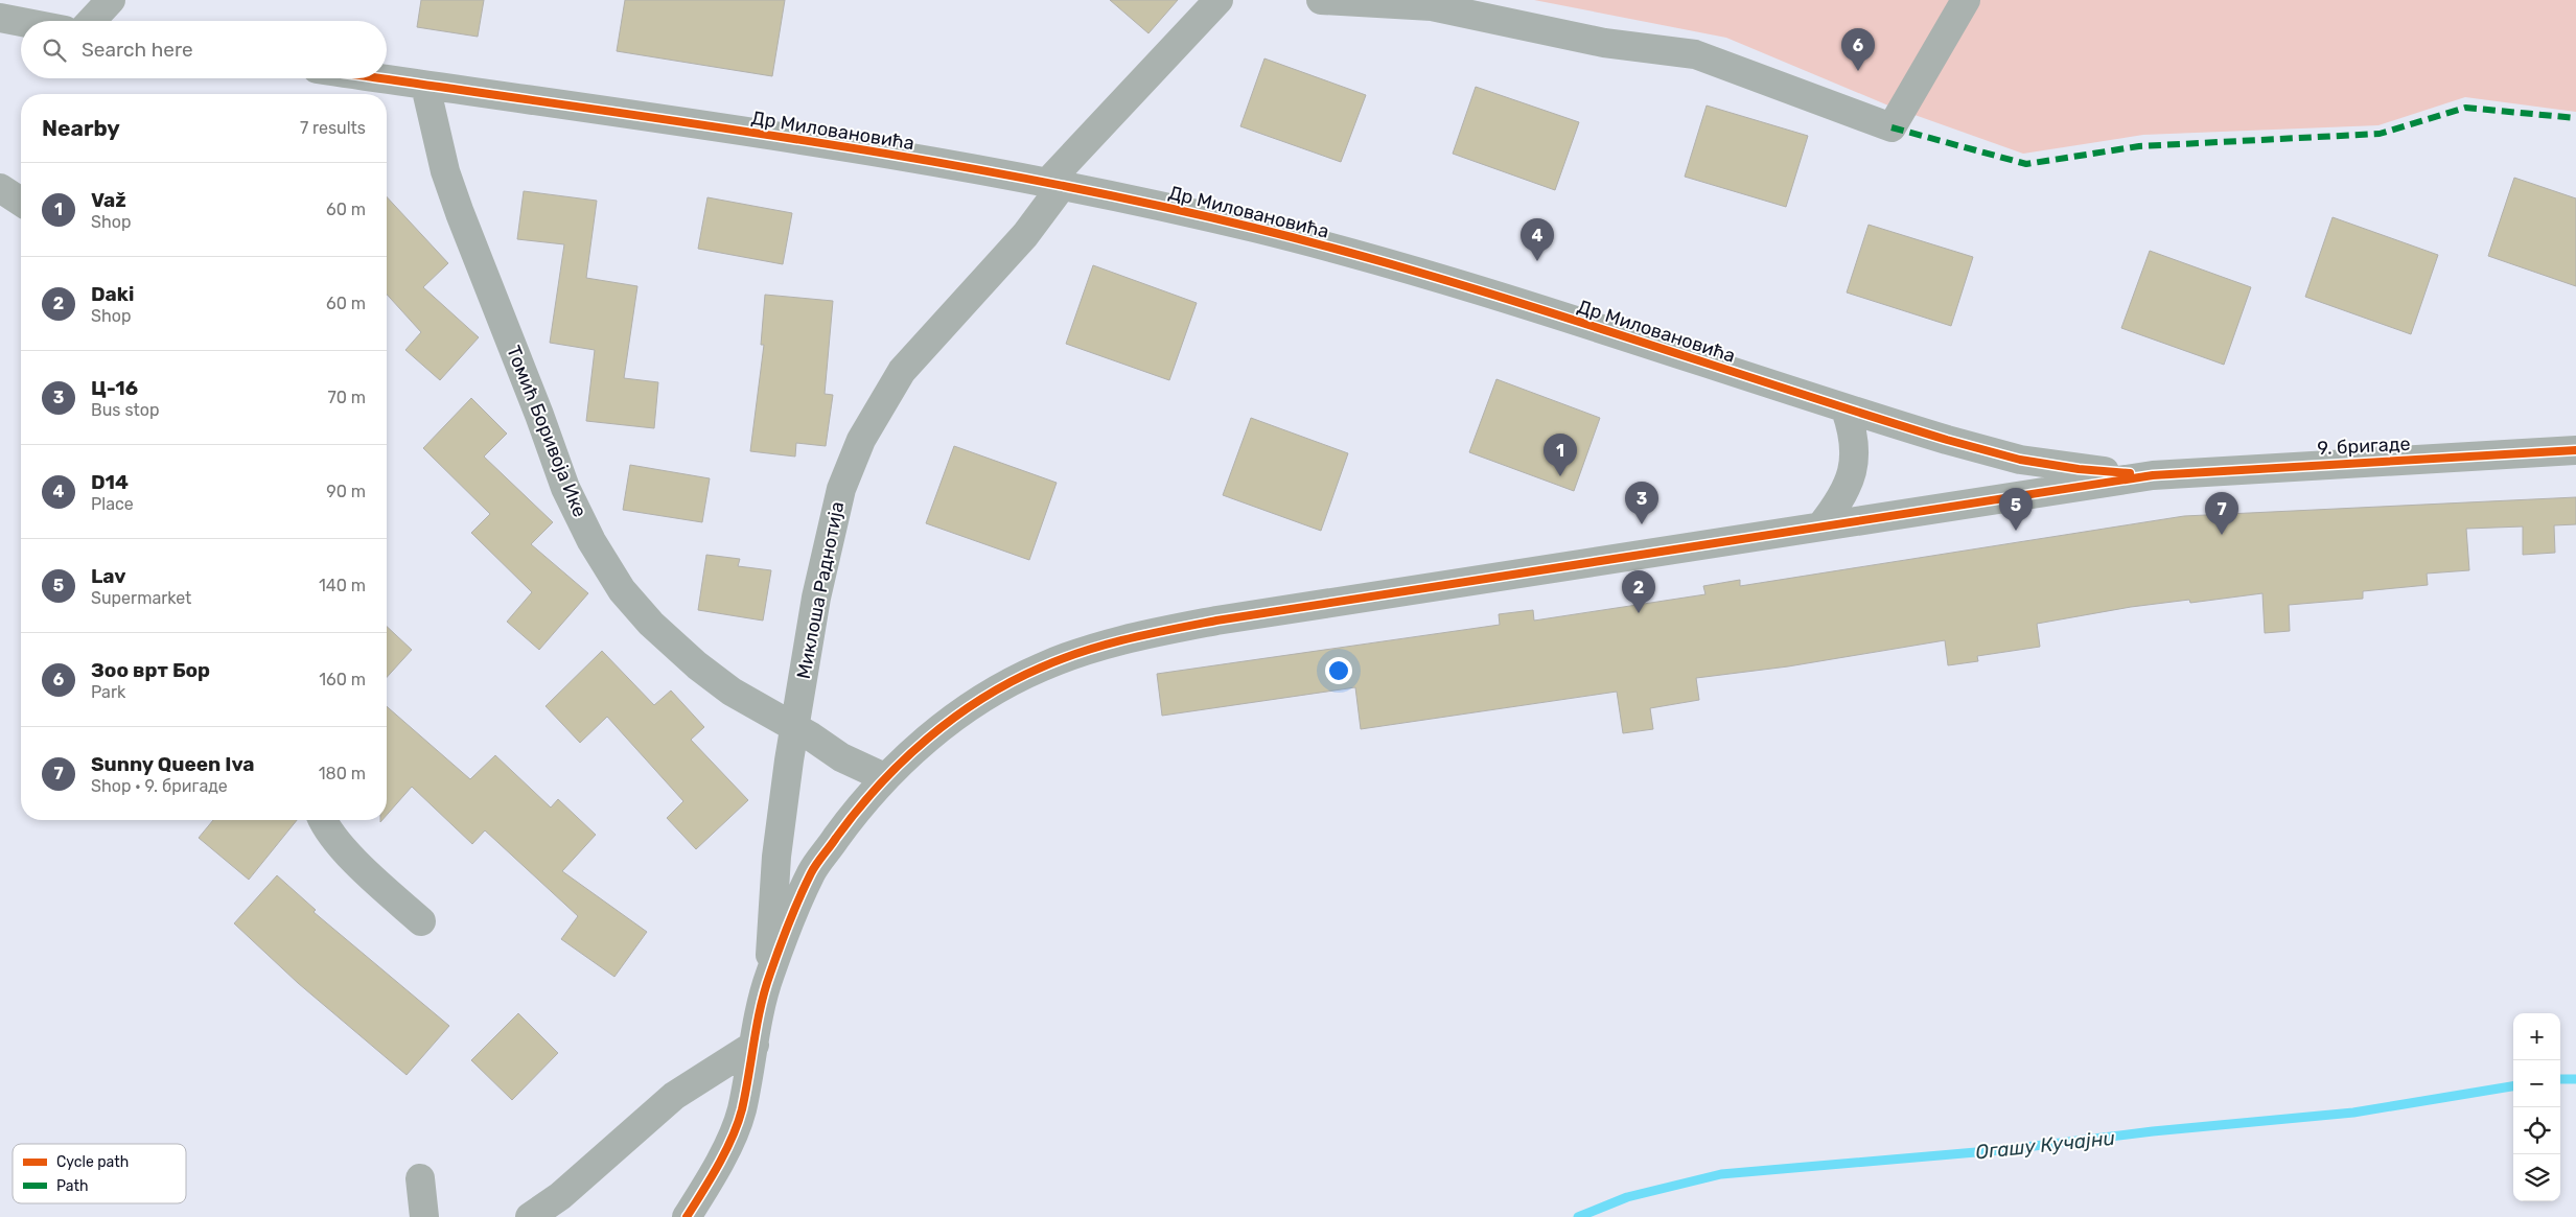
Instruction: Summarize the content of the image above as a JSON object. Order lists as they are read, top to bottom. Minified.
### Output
{"streets":{"street":["Др Миловановића","Томић Боривоја Ике","9. бригаде","Миклоша Раднотија"]},"crossings":[["Др Миловановића","Томић Боривоја Ике"],["Др Миловановића","9. бригаде"],["Др Миловановића","Миклоша Раднотија"],["Томић Боривоја Ике","Миклоша Раднотија"]],"water":["Огашу Кучајни"],"legend":["Cycle path","Path"],"page":{"search":"Search here","pins":["6","4","1","3","5","7","2"],"heading":["Nearby","7 results"],"list":[{"mark":"1","name":"Važ","note":"Shop","value":"60 m"},{"mark":"2","name":"Daki","note":"Shop","value":"60 m"},{"mark":"3","name":"Ц-16","note":"Bus stop","value":"70 m"},{"mark":"4","name":"D14","note":"Place","value":"90 m"},{"mark":"5","name":"Lav","note":"Supermarket","value":"140 m"},{"mark":"6","name":"Зоо врт Бор","note":"Park","value":"160 m"},{"mark":"7","name":"Sunny Queen Iva","note":"Shop · 9. бригаде","value":"180 m"}],"map_buttons":["+","−"]}}
